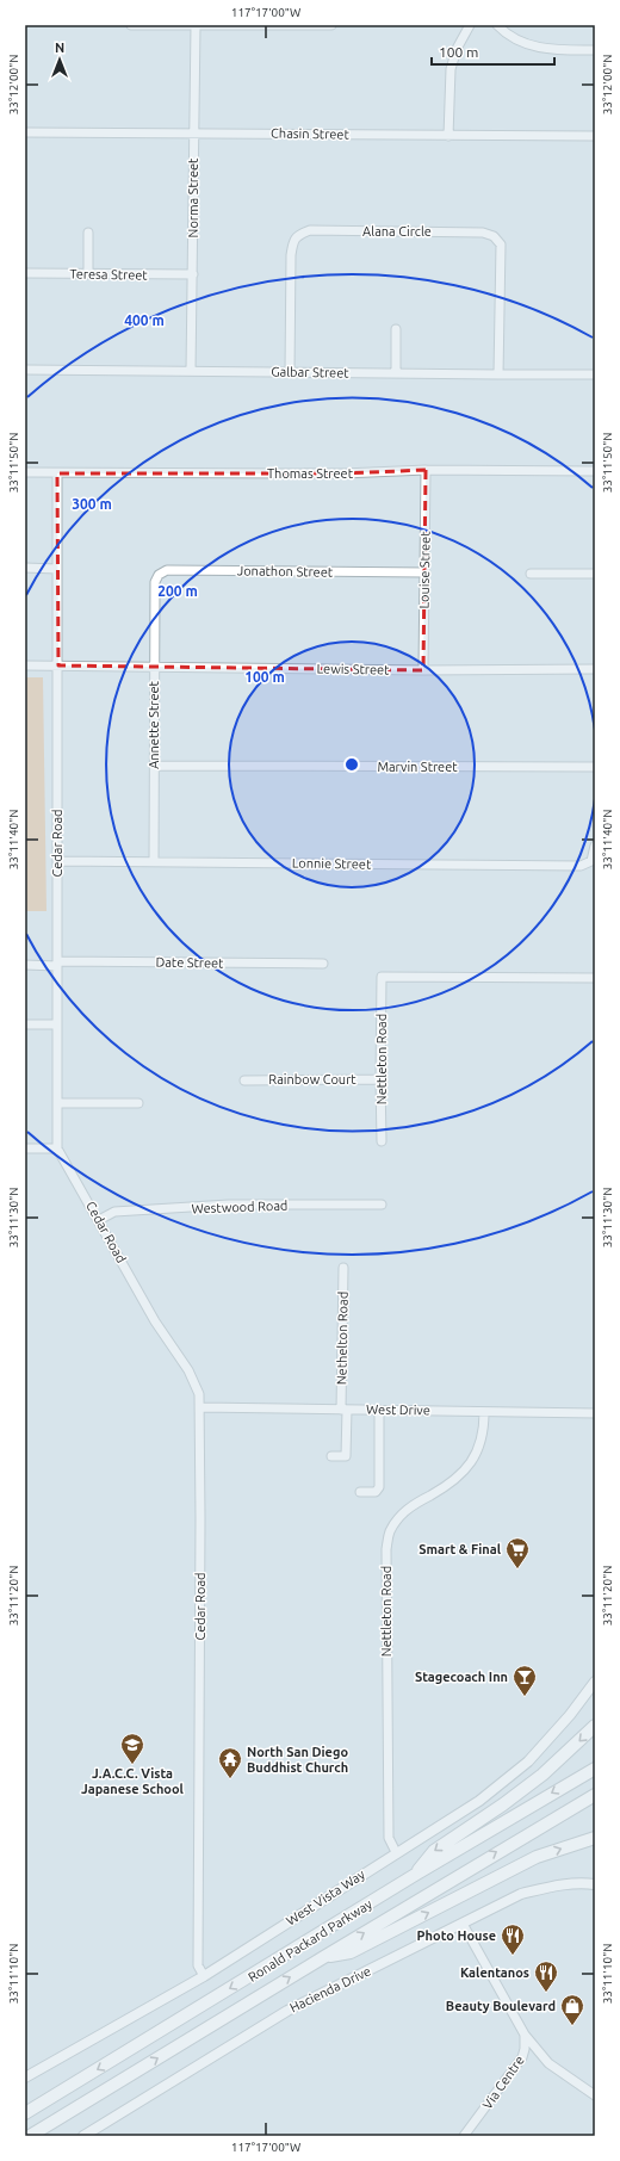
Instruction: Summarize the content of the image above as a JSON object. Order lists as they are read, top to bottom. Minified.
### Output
{"streets":{"highway":["Ronald Packard Parkway"],"main road":["West Vista Way","Hacienda Drive"],"street":["Chasin Street","Norma Street","Alana Circle","Teresa Street","Galbar Street","Thomas Street","Louise Street","Jonathon Street","Lewis Street","Annette Street","Marvin Street","Cedar Road","Lonnie Street","Date Street","Nettleton Road","Rainbow Court","Westwood Road","Nethelton Road","West Drive","Via Centre"]},"crossings":[["Chasin Street","Norma Street"],["Norma Street","Teresa Street"],["Norma Street","Galbar Street"],["Alana Circle","Galbar Street"],["Thomas Street","Louise Street"],["Thomas Street","Cedar Road"],["Louise Street","Jonathon Street"],["Louise Street","Lewis Street"],["Jonathon Street","Annette Street"],["Lewis Street","Annette Street"],["Lewis Street","Cedar Road"],["Annette Street","Marvin Street"],["Annette Street","Lonnie Street"],["Cedar Road","Lonnie Street"],["Cedar Road","Date Street"],["Cedar Road","Westwood Road"],["Cedar Road","West Drive"],["Cedar Road","West Vista Way"],["Nettleton Road","Rainbow Court"],["Nettleton Road","West Drive"],["Nettleton Road","West Vista Way"],["Nethelton Road","West Drive"]],"places":{"supermarket":["Smart & Final"],"bar":["Stagecoach Inn"],"school or university":["J.A.C.C. Vista Japanese School"],"temple":["North San Diego Buddhist Church"],"restaurant":["Photo House","Kalentanos"],"shop":["Beauty Boulevard"]},"scale_bar":"100 m","north":"top","coordinates":["117°17'00\"W","33°12'00\"N","33°11'50\"N","33°11'40\"N","33°11'30\"N","33°11'20\"N","33°11'10\"N"],"rings":["400 m","300 m","200 m","100 m"]}
